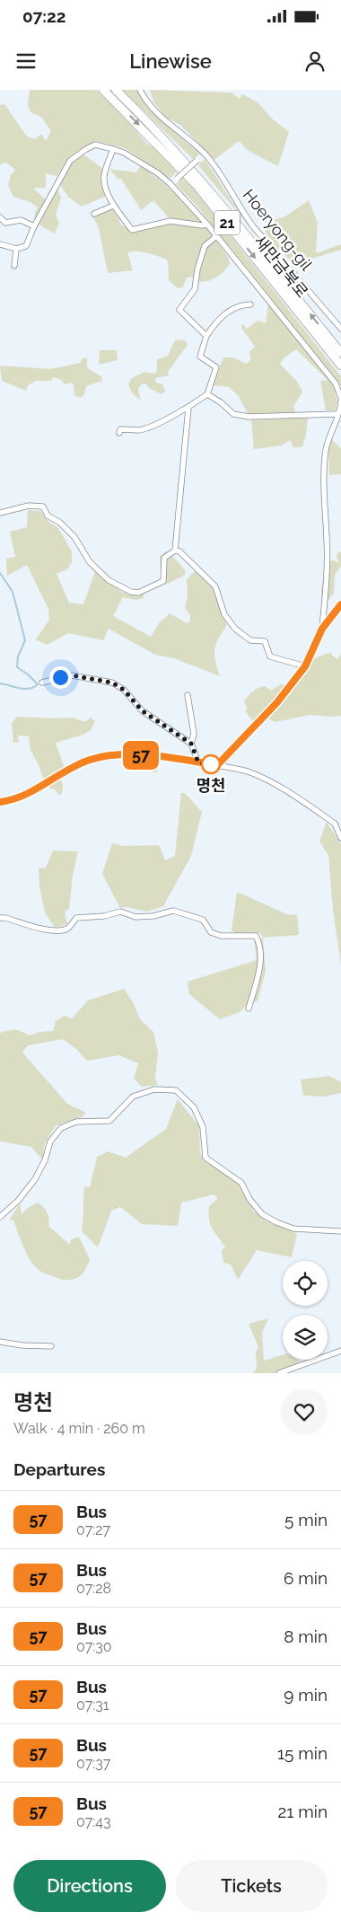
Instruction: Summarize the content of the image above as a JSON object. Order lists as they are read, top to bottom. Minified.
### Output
{"streets":{"highway":["21","새만금북로"],"street":["Hoeryong-gil"]},"places":["명천"],"lines":["bus line 57"],"page":{"status":"07:22","header":"Linewise","on_map":"57","heading":[["명천","Walk · 4 min · 260 m"],"Departures"],"list":[{"mark":"57","name":"Bus","note":"07:27","value":"5 min"},{"mark":"57","name":"Bus","note":"07:28","value":"6 min"},{"mark":"57","name":"Bus","note":"07:30","value":"8 min"},{"mark":"57","name":"Bus","note":"07:31","value":"9 min"},{"mark":"57","name":"Bus","note":"07:37","value":"15 min"},{"mark":"57","name":"Bus","note":"07:43","value":"21 min"}],"buttons":["Directions","Tickets"]}}
